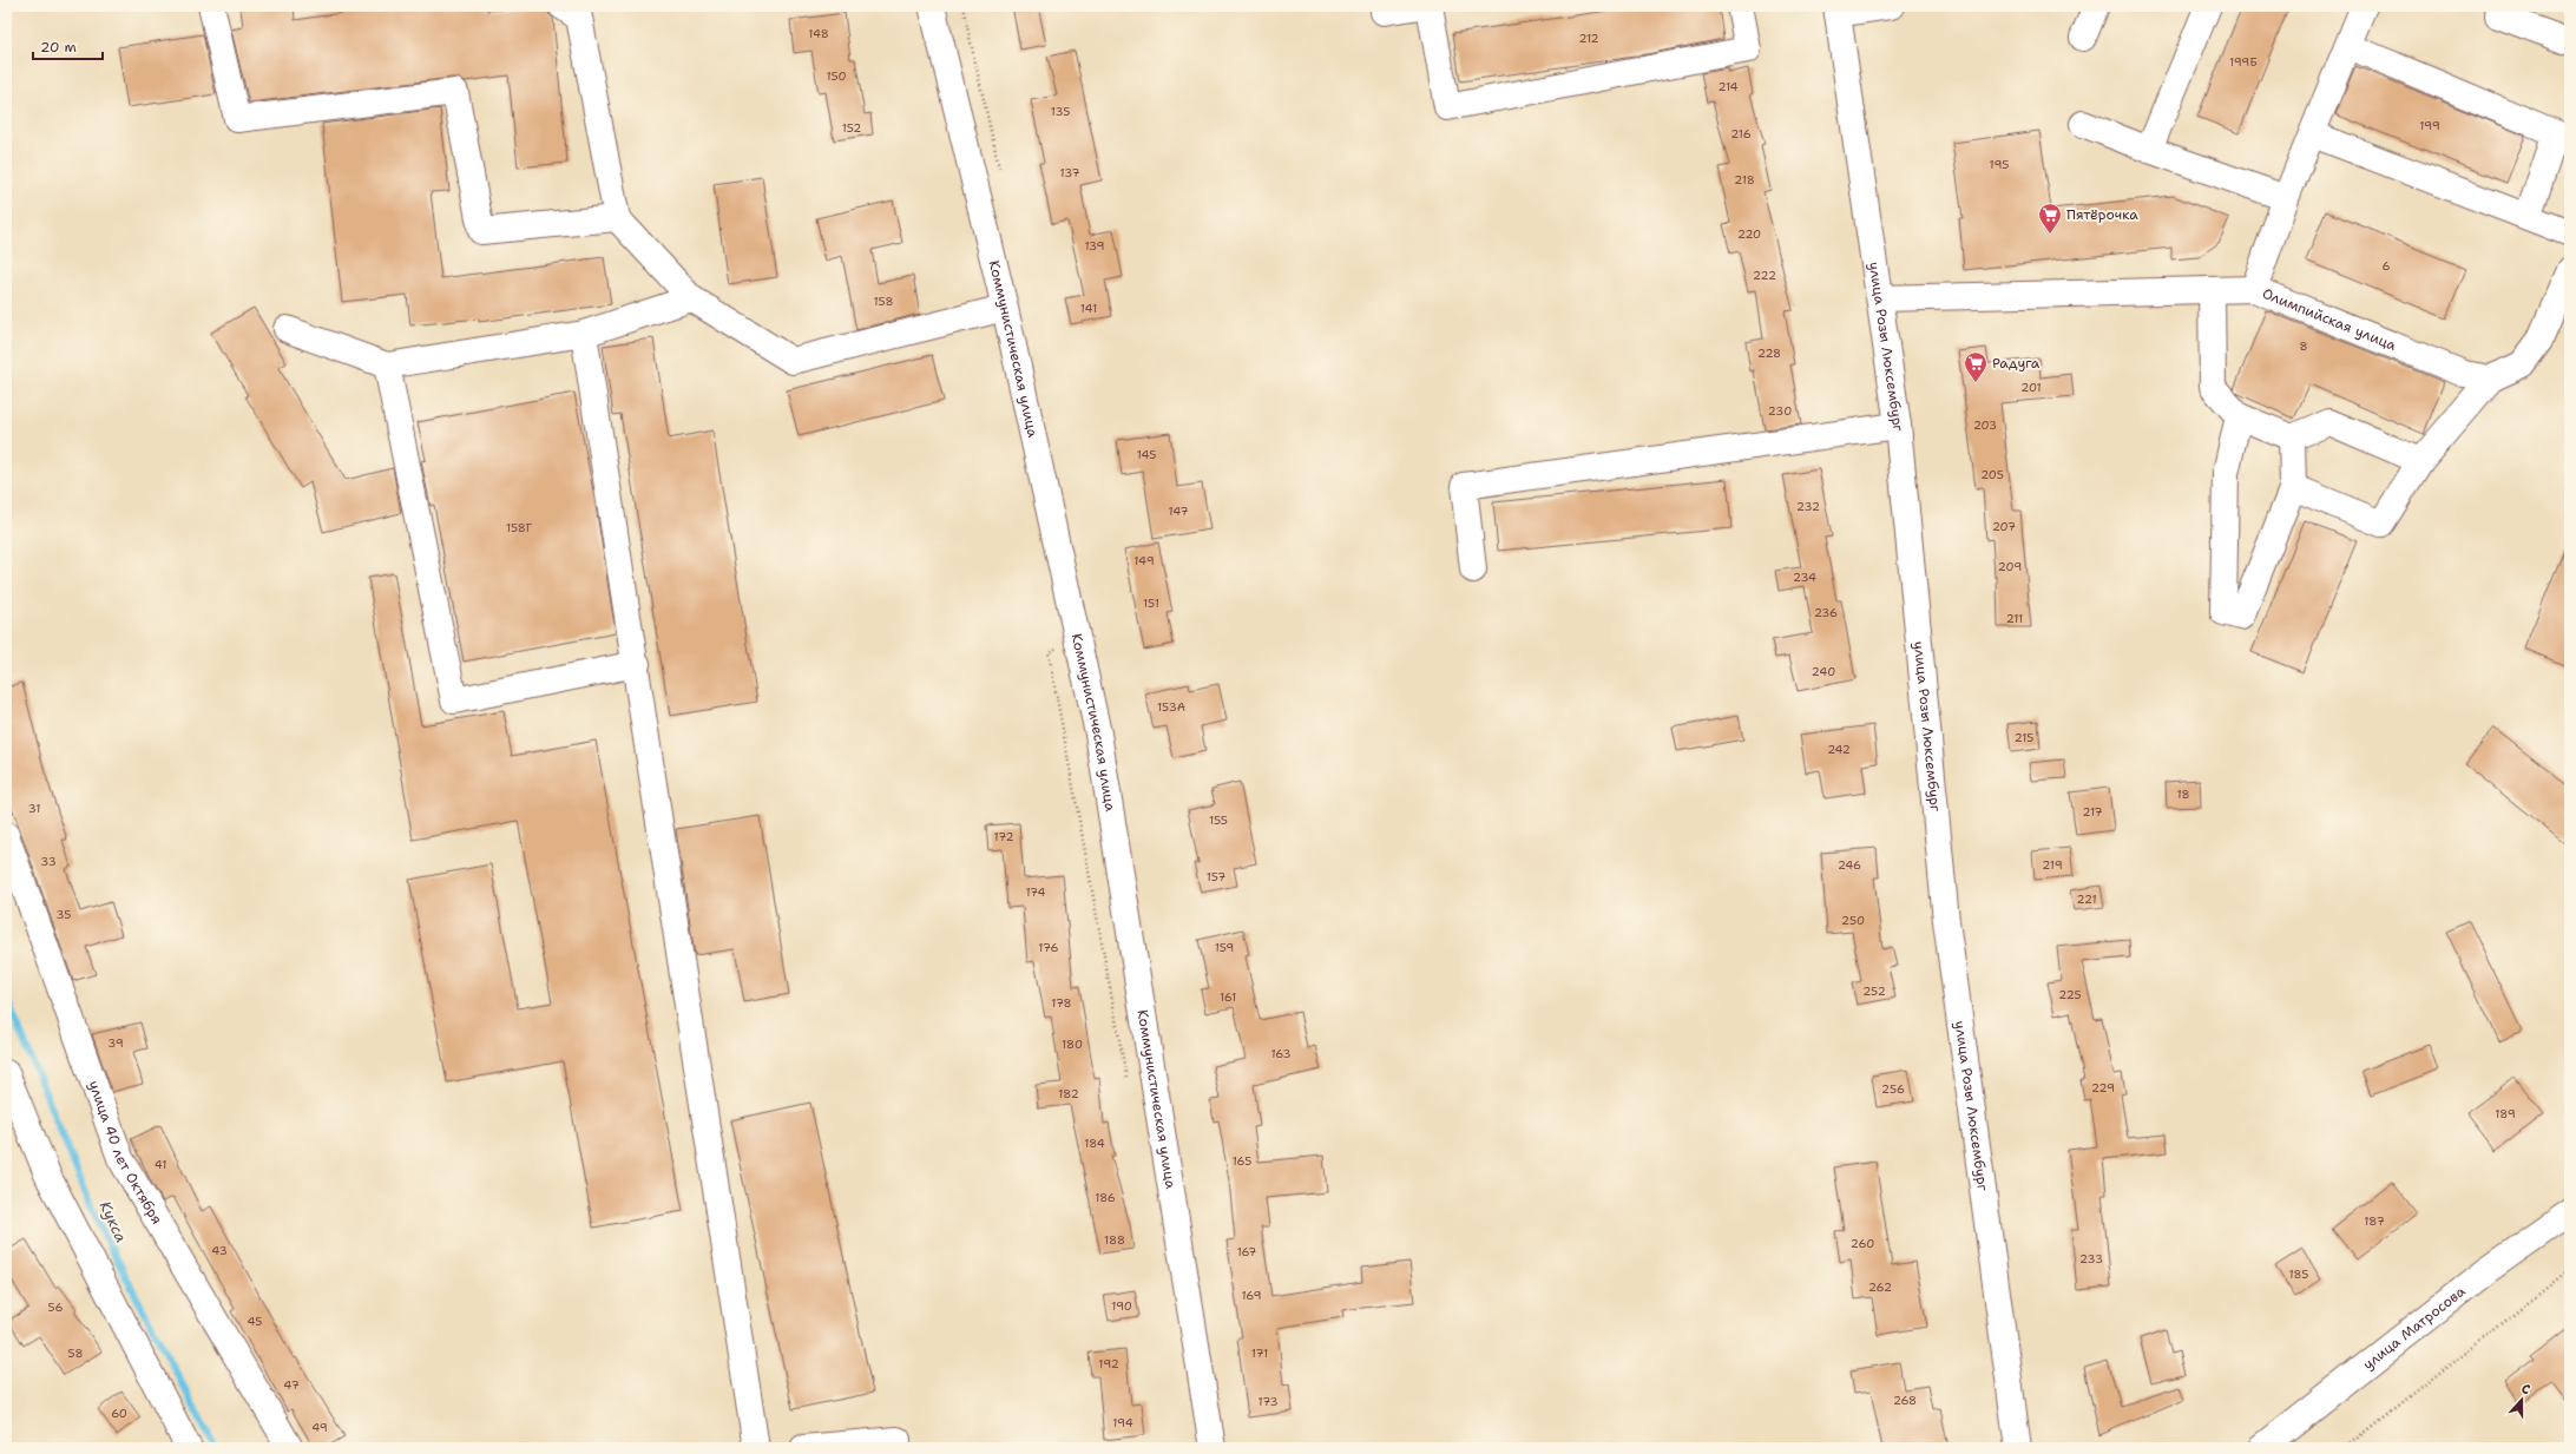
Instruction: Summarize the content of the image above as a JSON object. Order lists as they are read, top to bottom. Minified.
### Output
{"streets":{"street":["Олимпийская улица","улица Розы Люксембург","Коммунистическая улица","улица 40 лет Октября","улица Матросова"]},"crossings":[["Олимпийская улица","улица Розы Люксембург"]],"water":["Кукса"],"places":{"supermarket":["Пятёрочка","Радуга"]},"house_numbers":["148","212","199Б","150","214","135","199","152","216","195","137","218","220","139","6","222","158","141","8","228","201","230","203","145","205","232","147","207","158Г","149","209","234","151","236","211","240","153А","215","242","18","31","217","155","172","33","246","219","157","174","221","35","250","176","159","252","225","161","178","39","180","163","229","256","182","189","184","165","41","186","187","188","260","43","167","233","185","262","169","190","56","45","58","171","192","47","268","173","60","194","49"],"scale_bar":"20 m","north":"top"}
